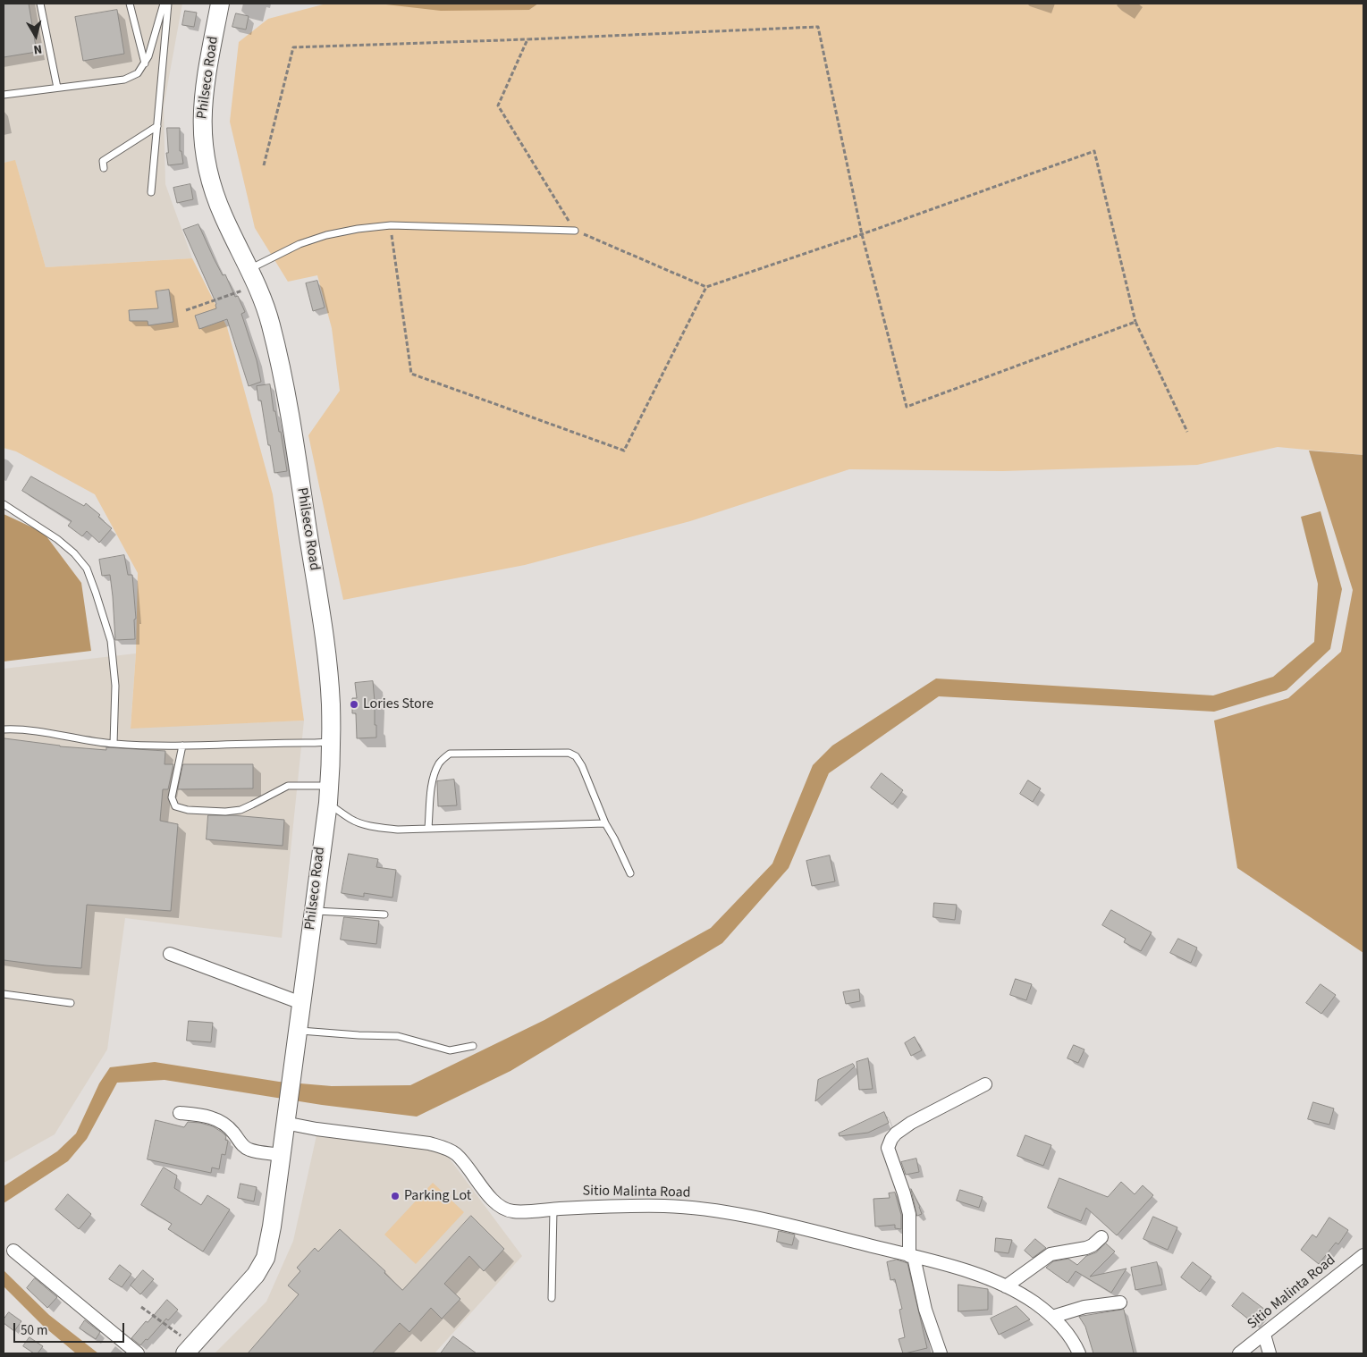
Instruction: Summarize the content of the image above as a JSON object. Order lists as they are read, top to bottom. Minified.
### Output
{"streets":{"street":["Philseco Road","Sitio Malinta Road"]},"crossings":[["Philseco Road","Sitio Malinta Road"]],"places":["Lories Store","Parking Lot"],"scale_bar":"50 m","north":"bottom"}
